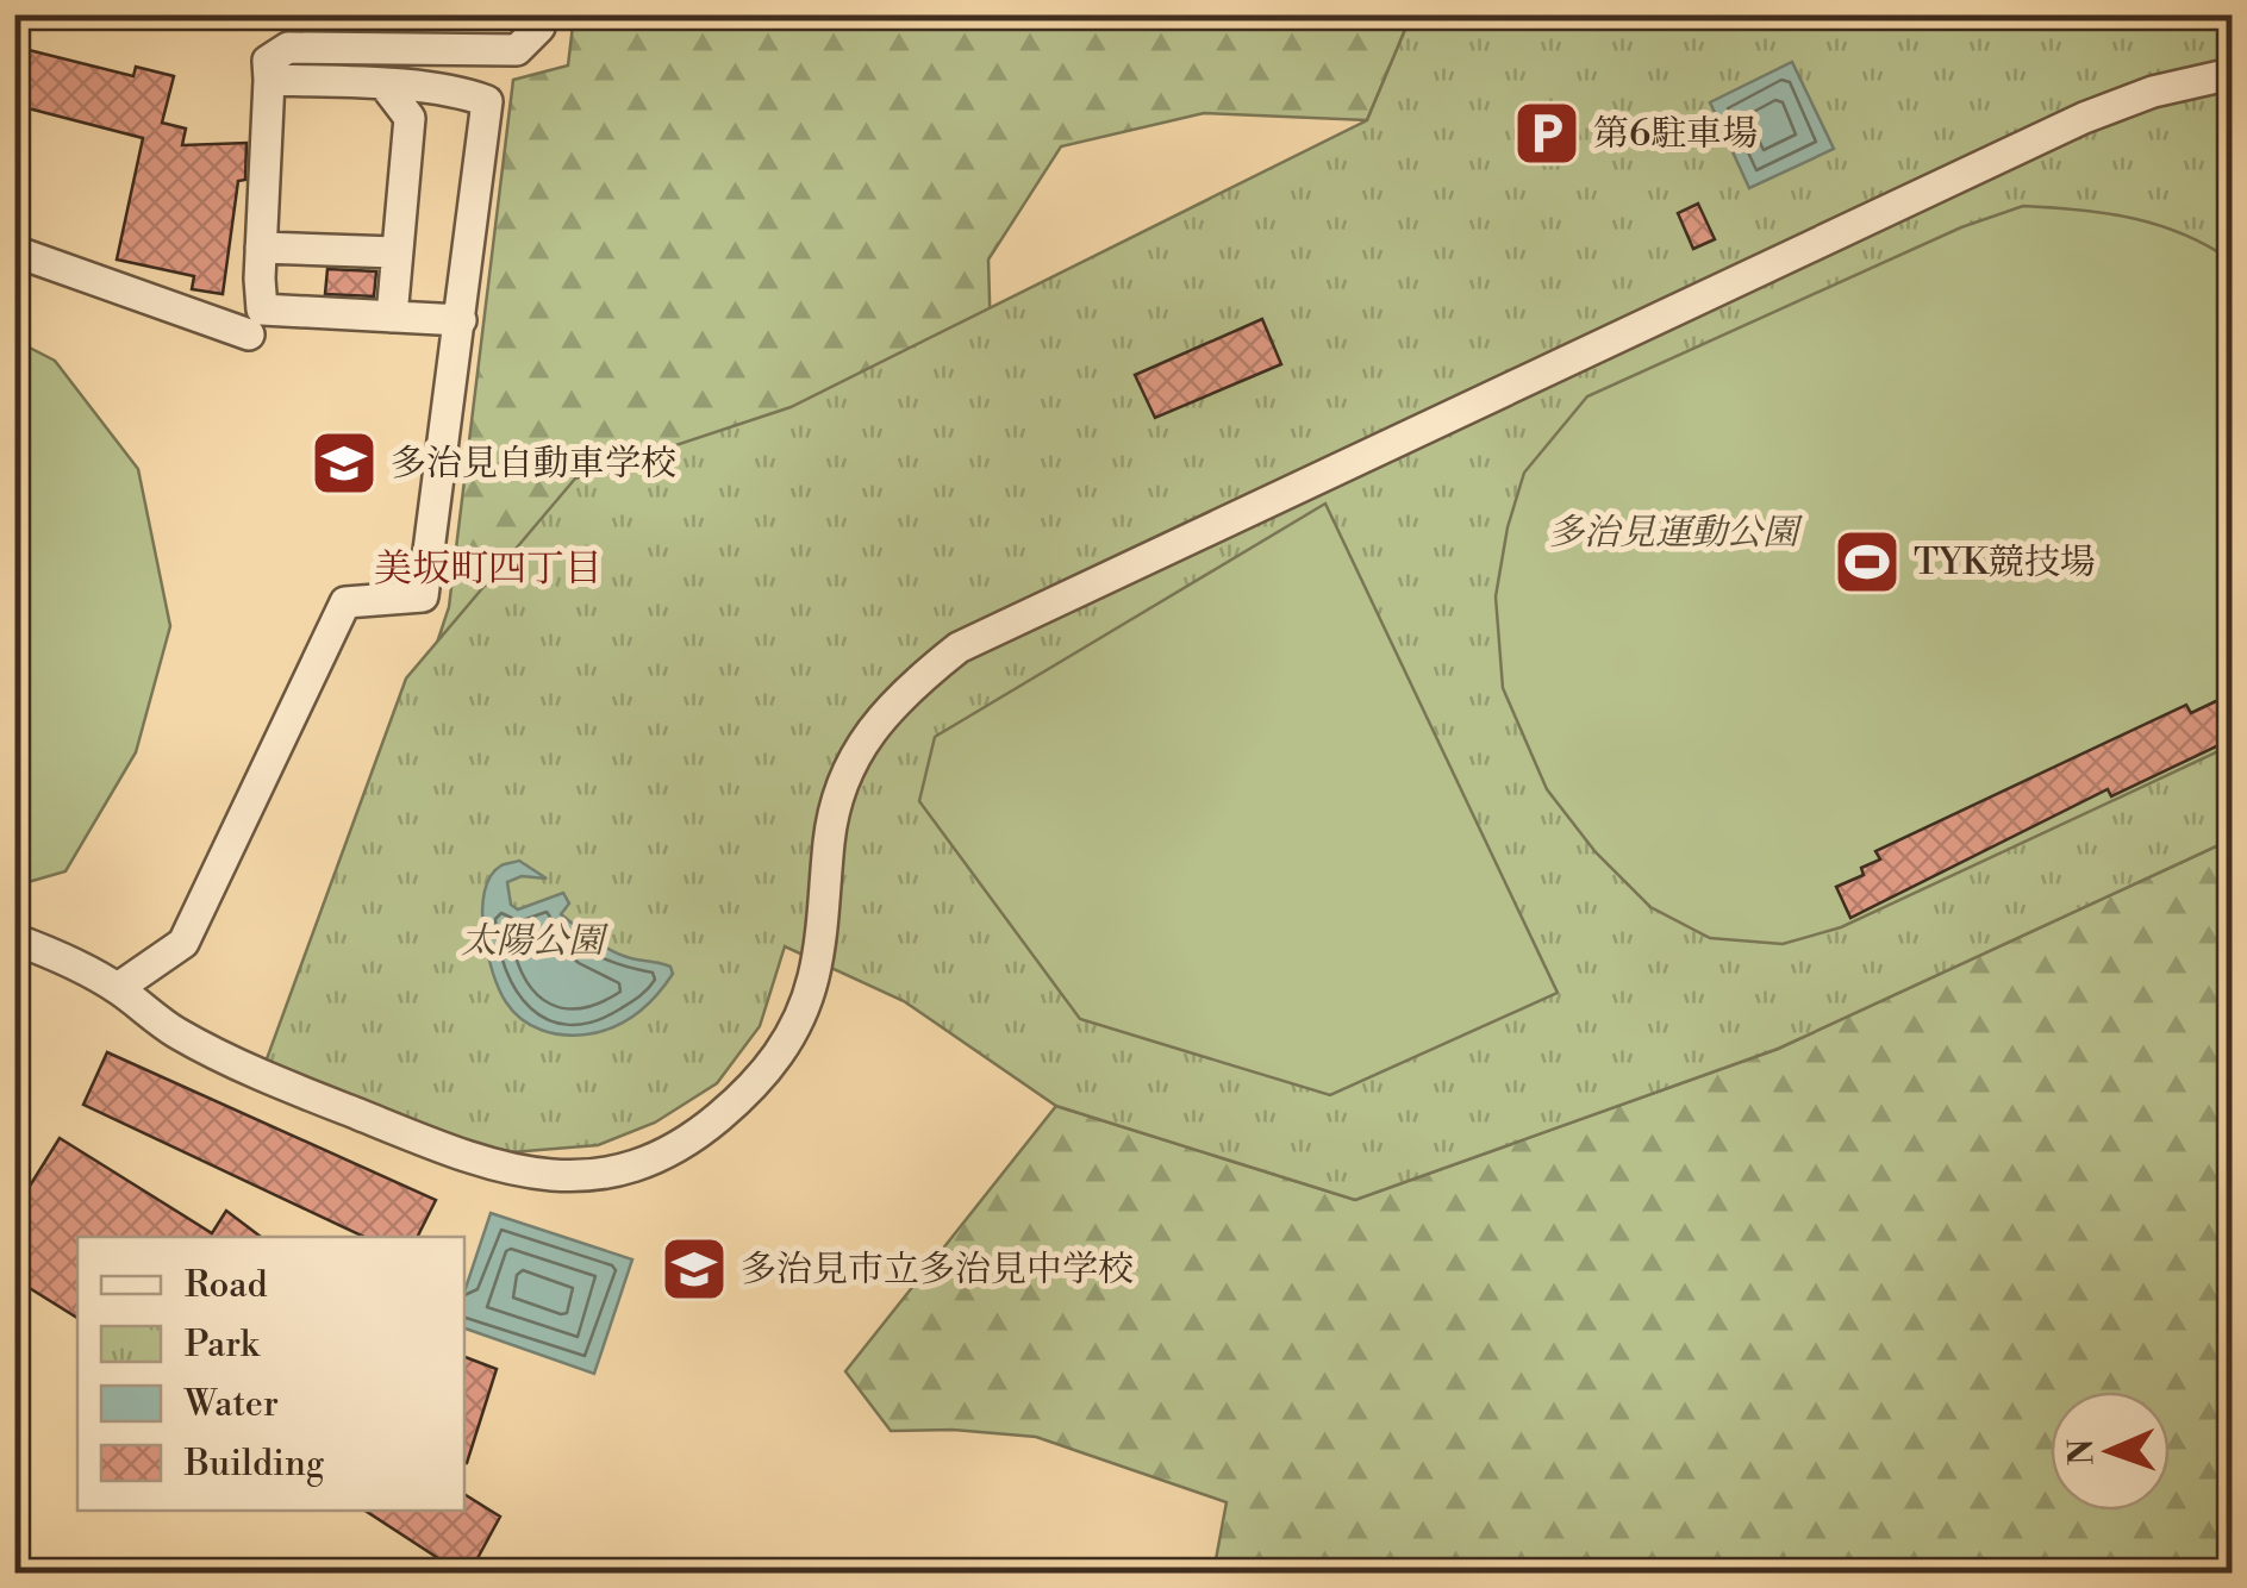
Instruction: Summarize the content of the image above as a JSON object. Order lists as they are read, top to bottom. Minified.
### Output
{"districts":["美坂町四丁目"],"parks":["多治見運動公園","太陽公園"],"places":{"parking":["第6駐車場"],"school or university":["多治見自動車学校","多治見市立多治見中学校"],"sports":["TYK競技場"]},"legend":["Road","Park","Water","Building"],"north":"left"}
